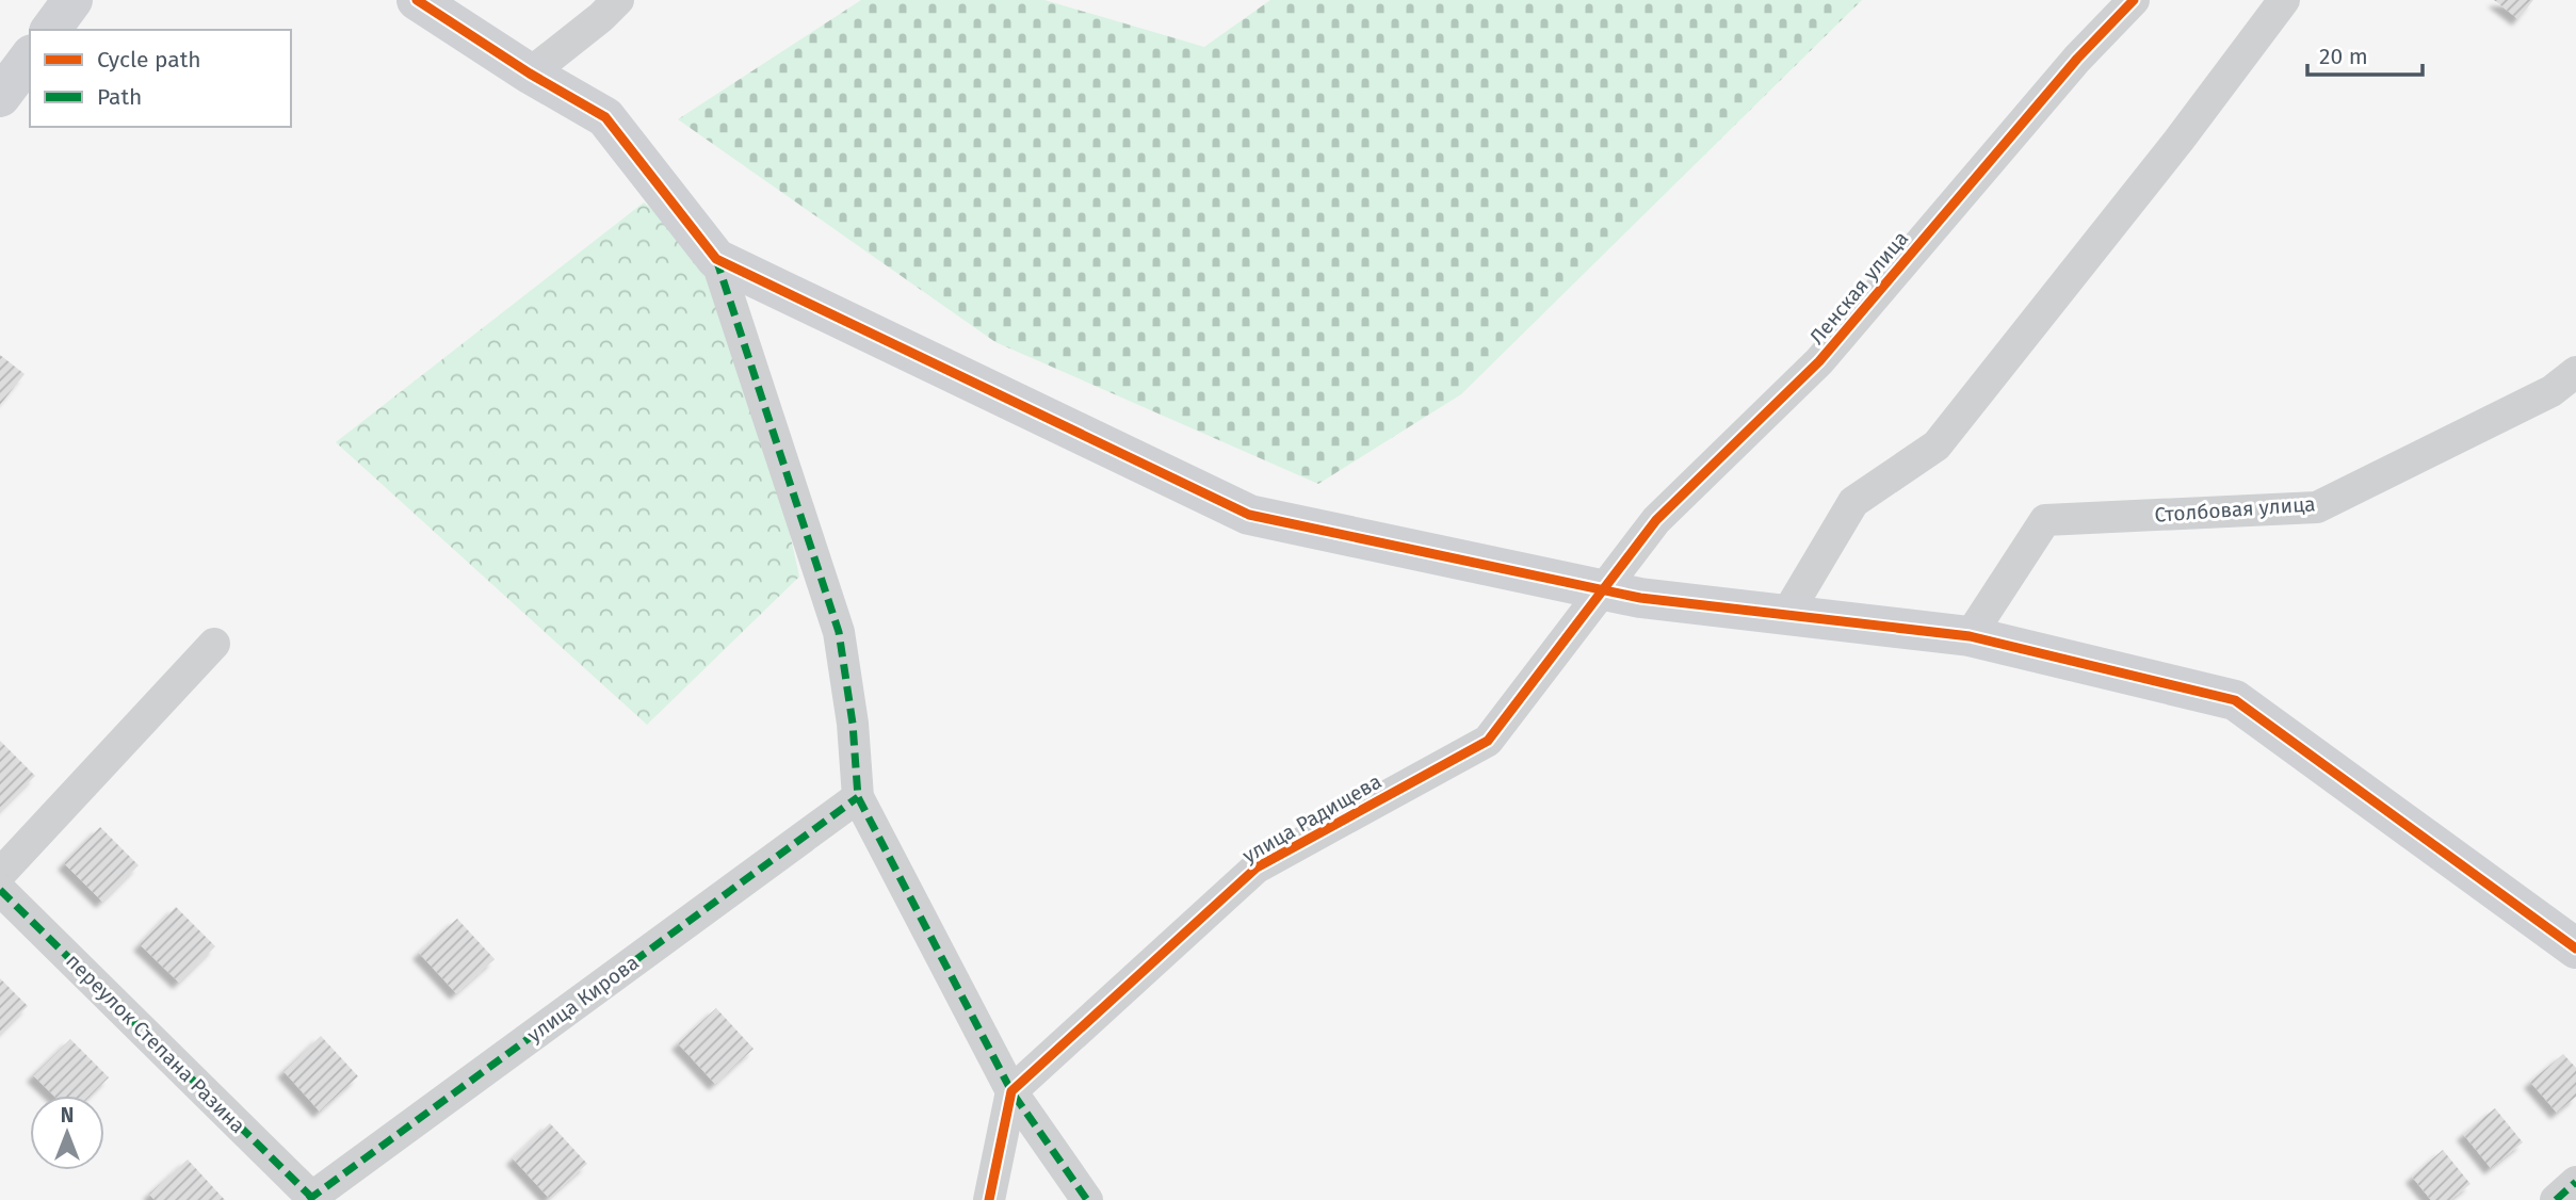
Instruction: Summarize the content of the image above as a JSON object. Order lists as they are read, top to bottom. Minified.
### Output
{"streets":{"street":["Ленская улица","Столбовая улица","улица Радищева","улица Кирова","переулок Степана Разина"]},"crossings":[["Ленская улица","улица Радищева"],["улица Кирова","переулок Степана Разина"]],"legend":["Cycle path","Path"],"scale_bar":"20 m","north":"top"}
